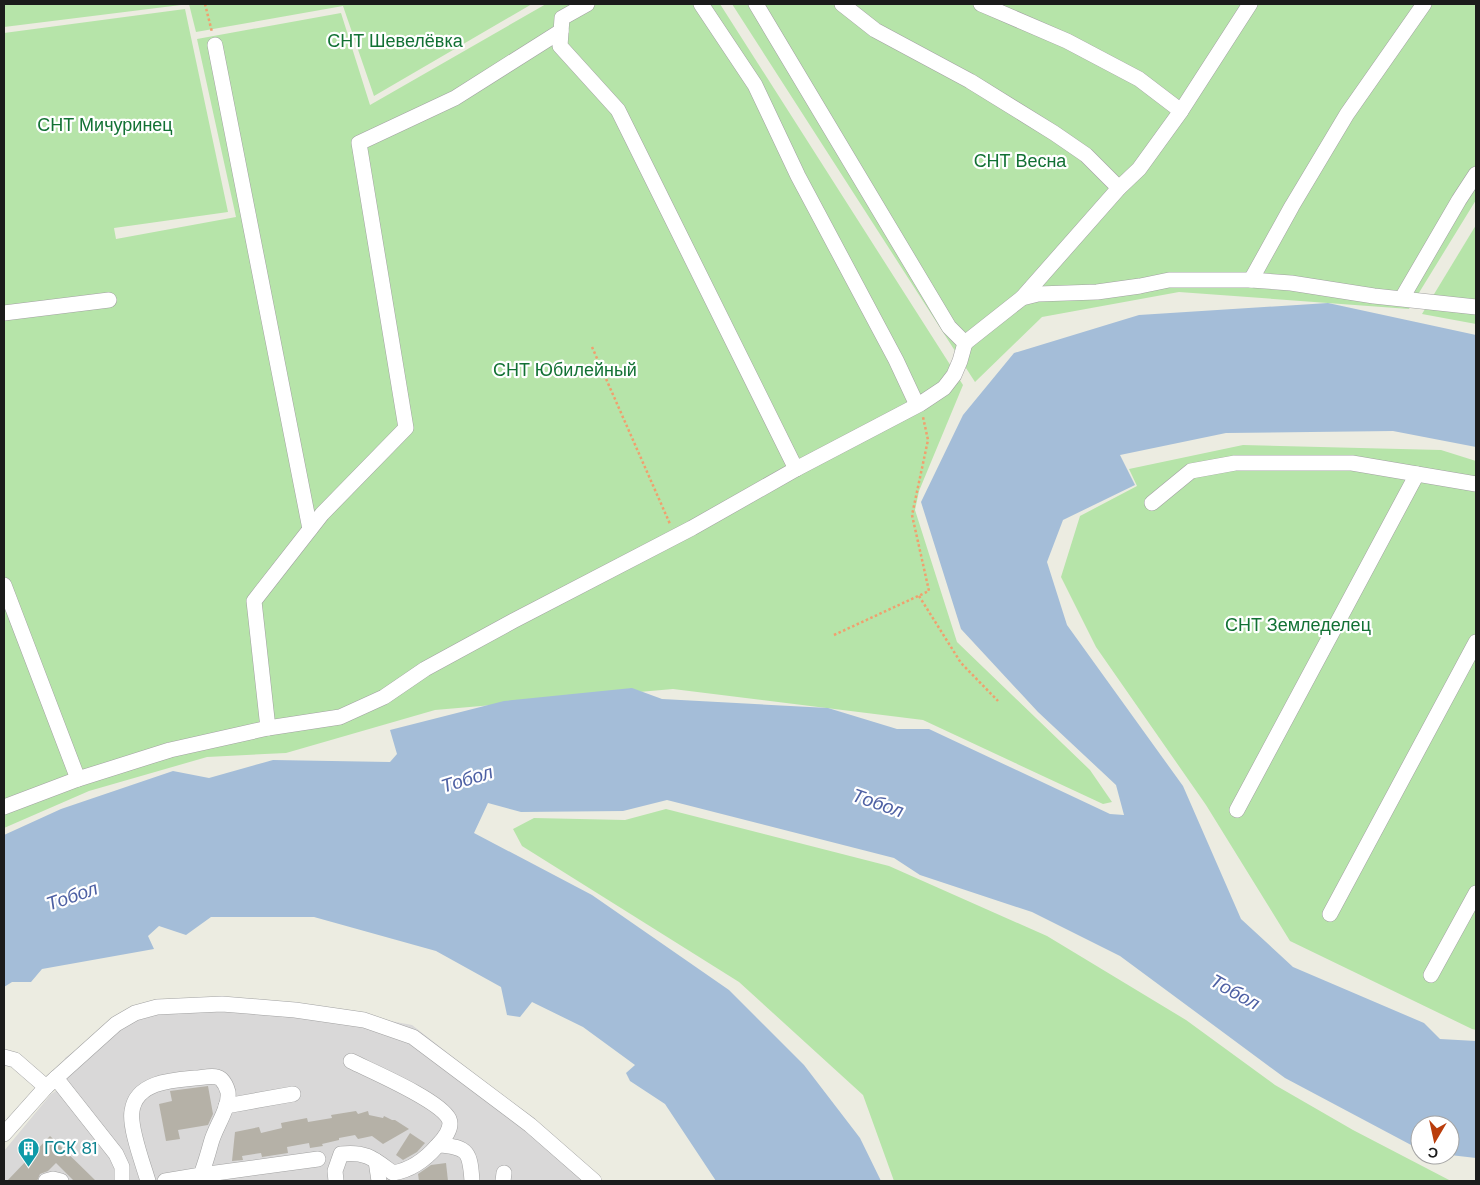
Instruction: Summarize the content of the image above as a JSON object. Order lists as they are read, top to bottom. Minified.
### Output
{"water":["Тобол"],"parks":["СНТ Шевелёвка","СНТ Мичуринец","СНТ Весна","СНТ Юбилейный","СНТ Земледелец"],"places":{"building":["ГСК 81"]},"north":"bottom"}
